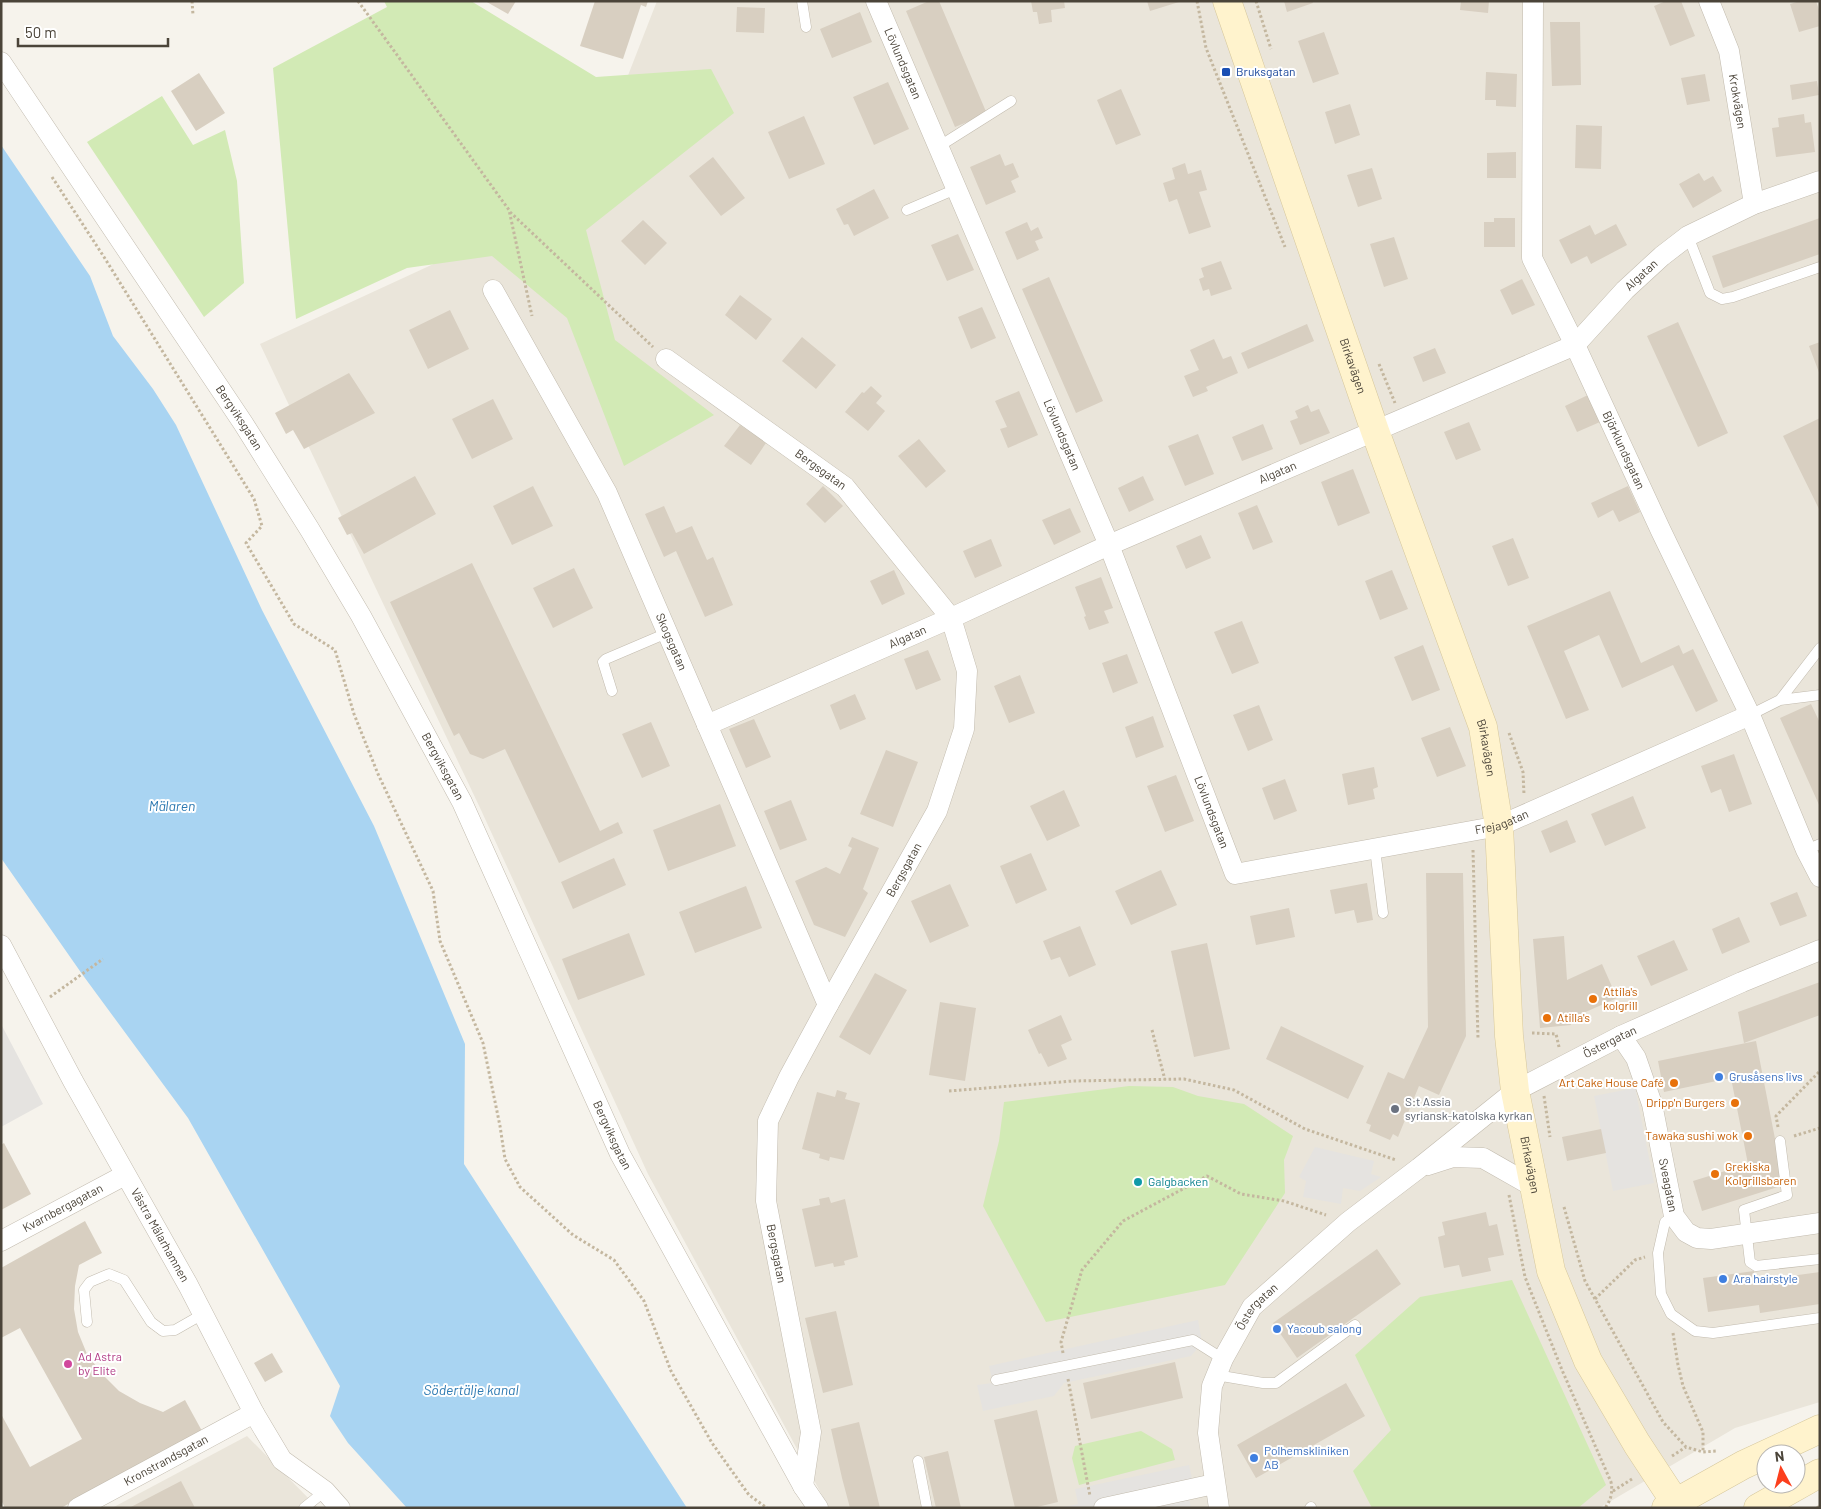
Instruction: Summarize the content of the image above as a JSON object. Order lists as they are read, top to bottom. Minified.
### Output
{"streets":{"street":["Lövlundsgatan","Krokvägen","Algatan","Birkavägen","Bergviksgatan","Björklundsgatan","Bergsgatan","Skogsgatan","Frejagatan","Östergatan","Sveagatan","Kvarnbergagatan","Västra Mälarhamnen","Kronstrandsgatan"]},"crossings":[["Lövlundsgatan","Algatan"],["Lövlundsgatan","Frejagatan"],["Krokvägen","Algatan"],["Algatan","Birkavägen"],["Algatan","Björklundsgatan"],["Algatan","Bergsgatan"],["Algatan","Skogsgatan"],["Birkavägen","Frejagatan"],["Birkavägen","Östergatan"],["Bergviksgatan","Bergsgatan"],["Björklundsgatan","Frejagatan"],["Bergsgatan","Skogsgatan"],["Östergatan","Sveagatan"],["Kvarnbergagatan","Västra Mälarhamnen"],["Västra Mälarhamnen","Kronstrandsgatan"]],"water":["Mälaren","Södertälje kanal"],"places":{"transit":["Bruksgatan"],"other":["Attila's kolgrill","Atilla's","Grusåsens livs","Art Cake House Café","Dripp'n Burgers","S:t Assia syriansk-katolska kyrkan","Tawaka sushi wok","Grekiska Kolgrillsbaren","Galgbacken","Ara hairstyle","Yacoub salong","Ad Astra by Elite","Polhemskliniken AB"]},"scale_bar":"50 m","north":"top"}
